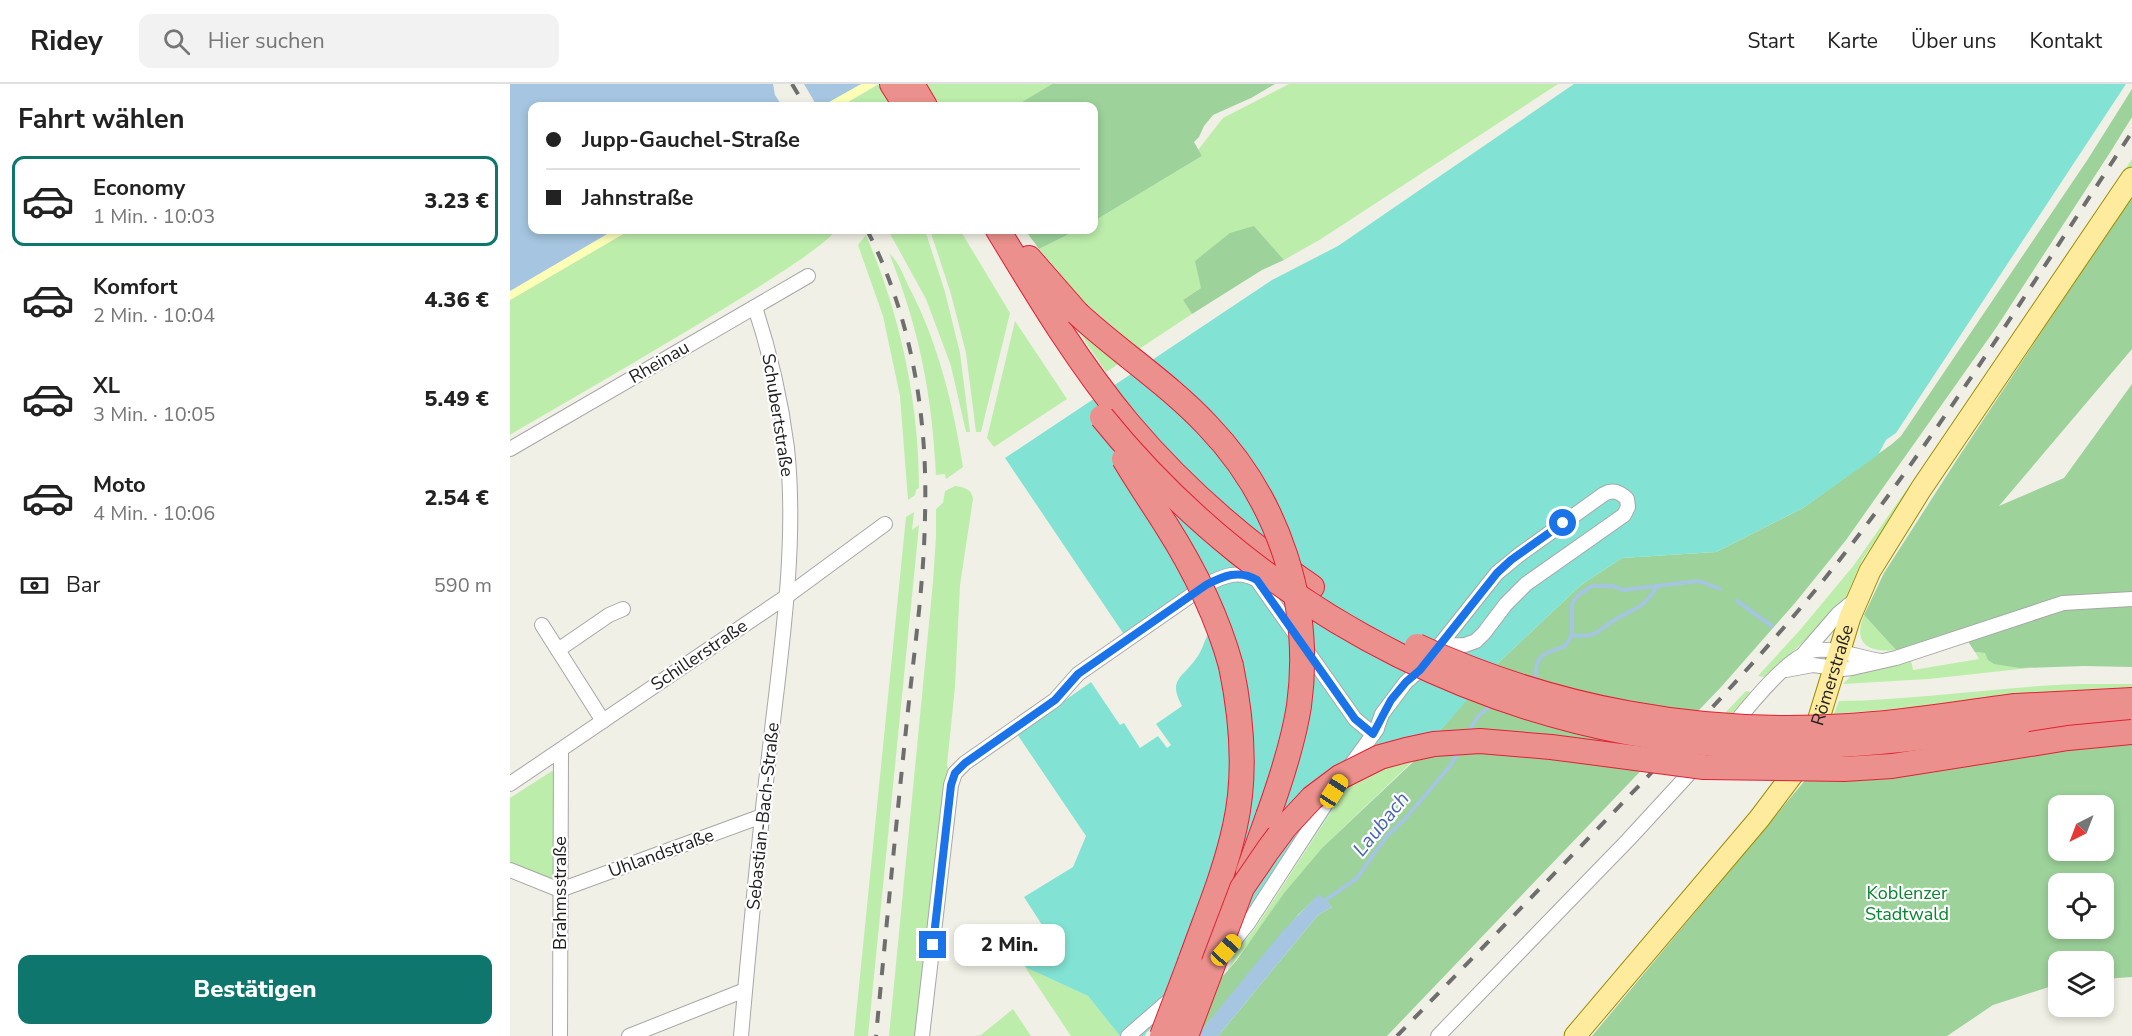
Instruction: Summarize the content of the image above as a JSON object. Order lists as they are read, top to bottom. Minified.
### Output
{"streets":{"main road":["Römerstraße"],"street":["Rheinau","Schubertstraße","Schillerstraße","Sebastian-Bach-Straße","Uhlandstraße","Brahmsstraße"]},"crossings":[["Rheinau","Schubertstraße"],["Schubertstraße","Schillerstraße"],["Schubertstraße","Sebastian-Bach-Straße"],["Schillerstraße","Sebastian-Bach-Straße"],["Schillerstraße","Brahmsstraße"],["Sebastian-Bach-Straße","Uhlandstraße"],["Uhlandstraße","Brahmsstraße"]],"water":["Laubach"],"parks":["Koblenzer Stadtwald"],"north":"bottom left","page":{"header":"Ridey","search":"Hier suchen","nav":["Start","Karte","Über uns","Kontakt"],"heading":"Fahrt wählen","banner":["Jupp-Gauchel-Straße","Jahnstraße"],"list":[{"name":"Economy","note":"1 Min. · 10:03","value":"3.23 €"},{"name":"Komfort","note":"2 Min. · 10:04","value":"4.36 €"},{"name":"XL","note":"3 Min. · 10:05","value":"5.49 €"},{"name":"Moto","note":"4 Min. · 10:06","value":"2.54 €"}],"pay":["Bar","590 m"],"bubble":"2 Min.","buttons":"Bestätigen"}}
